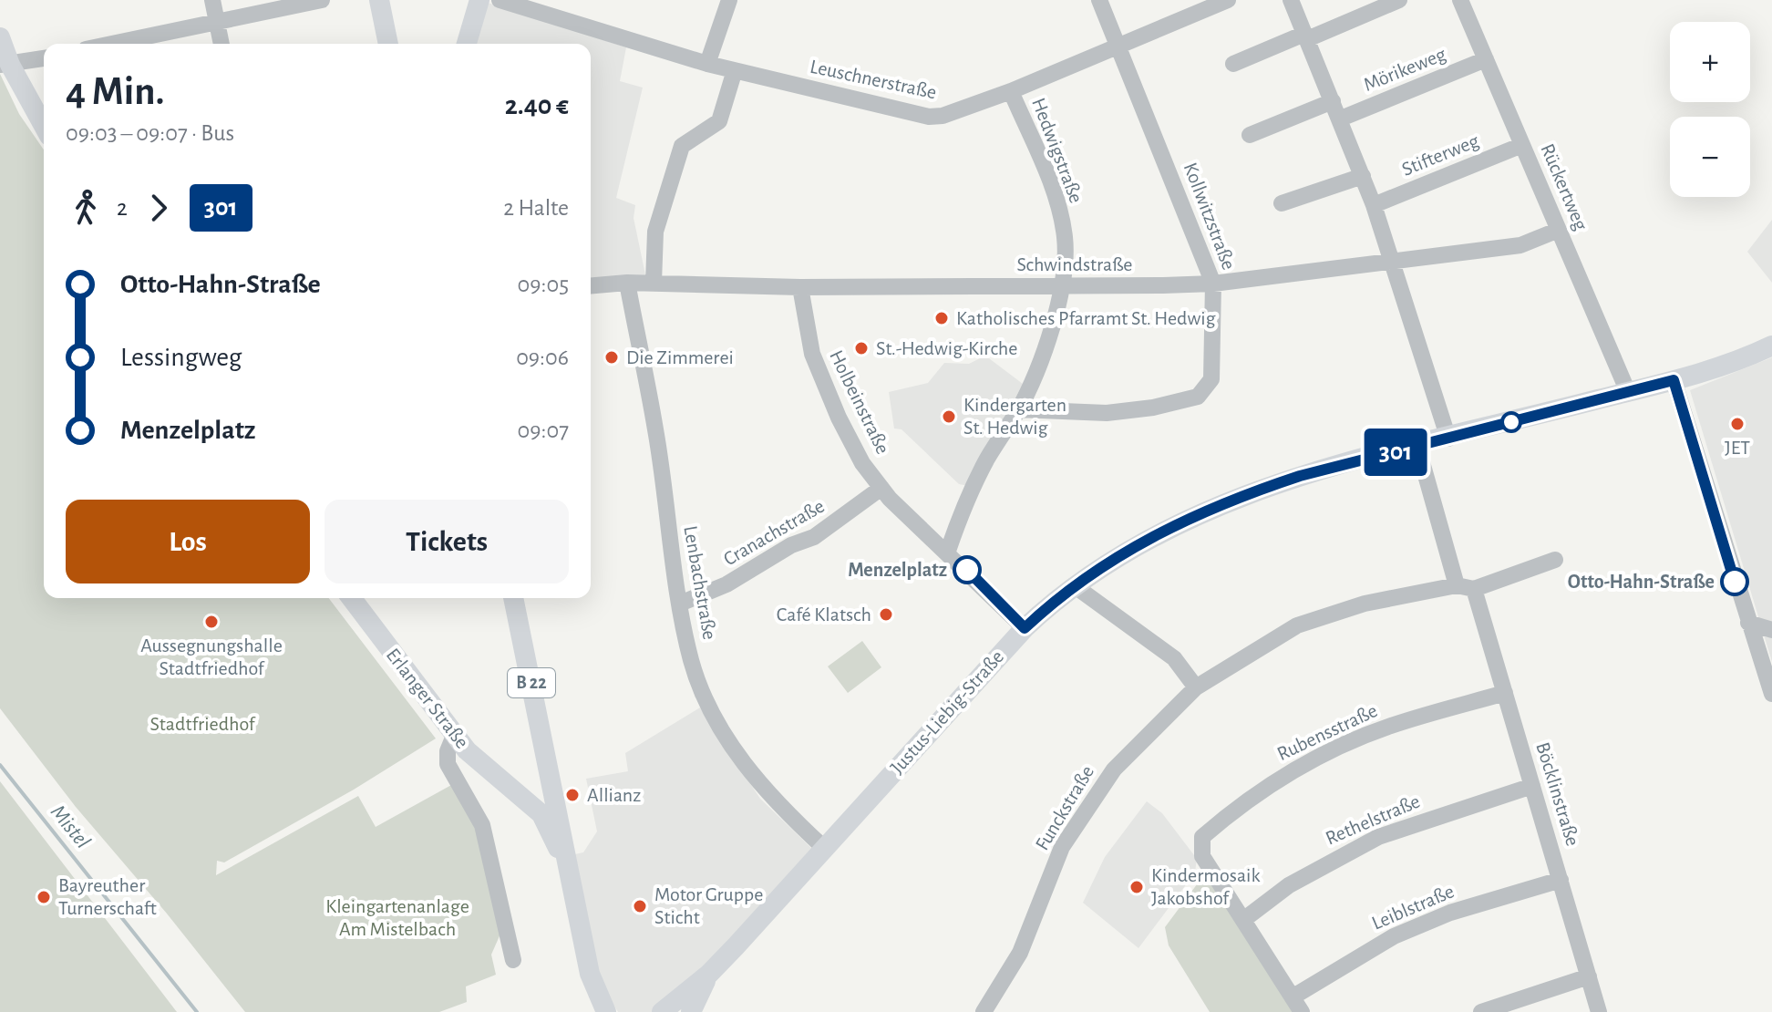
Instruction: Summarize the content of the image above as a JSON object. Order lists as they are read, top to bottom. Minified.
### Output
{"streets":{"main road":["B 22","Erlanger Straße","Justus-Liebig-Straße"],"street":["Mörikeweg","Leuschnerstraße","Hedwigstraße","Stifterweg","Rückertweg","Kollwitzstraße","Schwindstraße","Holbeinstraße","Cranachstraße","Lenbachstraße","Rubensstraße","Böcklinstraße","Funckstraße","Rethelstraße","Leiblstraße"]},"crossings":[["Mörikeweg","Rückertweg"],["Leuschnerstraße","Hedwigstraße"],["Leuschnerstraße","Kollwitzstraße"],["Hedwigstraße","Kollwitzstraße"],["Hedwigstraße","Schwindstraße"],["Stifterweg","Rückertweg"],["Rückertweg","Schwindstraße"],["Rückertweg","Justus-Liebig-Straße"],["Kollwitzstraße","Schwindstraße"],["Schwindstraße","Holbeinstraße"],["Schwindstraße","Lenbachstraße"],["Holbeinstraße","Cranachstraße"],["Cranachstraße","Lenbachstraße"],["Lenbachstraße","Justus-Liebig-Straße"],["B 22","Erlanger Straße"],["Rubensstraße","Böcklinstraße"],["Rubensstraße","Rethelstraße"],["Böcklinstraße","Rethelstraße"],["Böcklinstraße","Leiblstraße"]],"water":["Mistel"],"parks":["Stadtfriedhof","Kleingartenanlage Am Mistelbach"],"places":["Katholisches Pfarramt St. Hedwig","St.-Hedwig-Kirche","Die Zimmerei","Kindergarten St. Hedwig","JET","Menzelplatz","Otto-Hahn-Straße","Café Klatsch","Aussegnungshalle Stadtfriedhof","Allianz","Kindermosaik Jakobshof","Bayreuther Turnerschaft","Motor Gruppe Sticht"],"lines":["bus line 301"],"page":{"on_map":"301","map_buttons":["+","−"],"heading":["4 Min.","09:03 – 09:07 · Bus","2.40 €"],"legs":["2","301","2 Halte"],"list":[{"name":"Otto-Hahn-Straße","value":"09:05"},{"name":"Lessingweg","value":"09:06"},{"name":"Menzelplatz","value":"09:07"}],"buttons":["Los","Tickets"]}}
